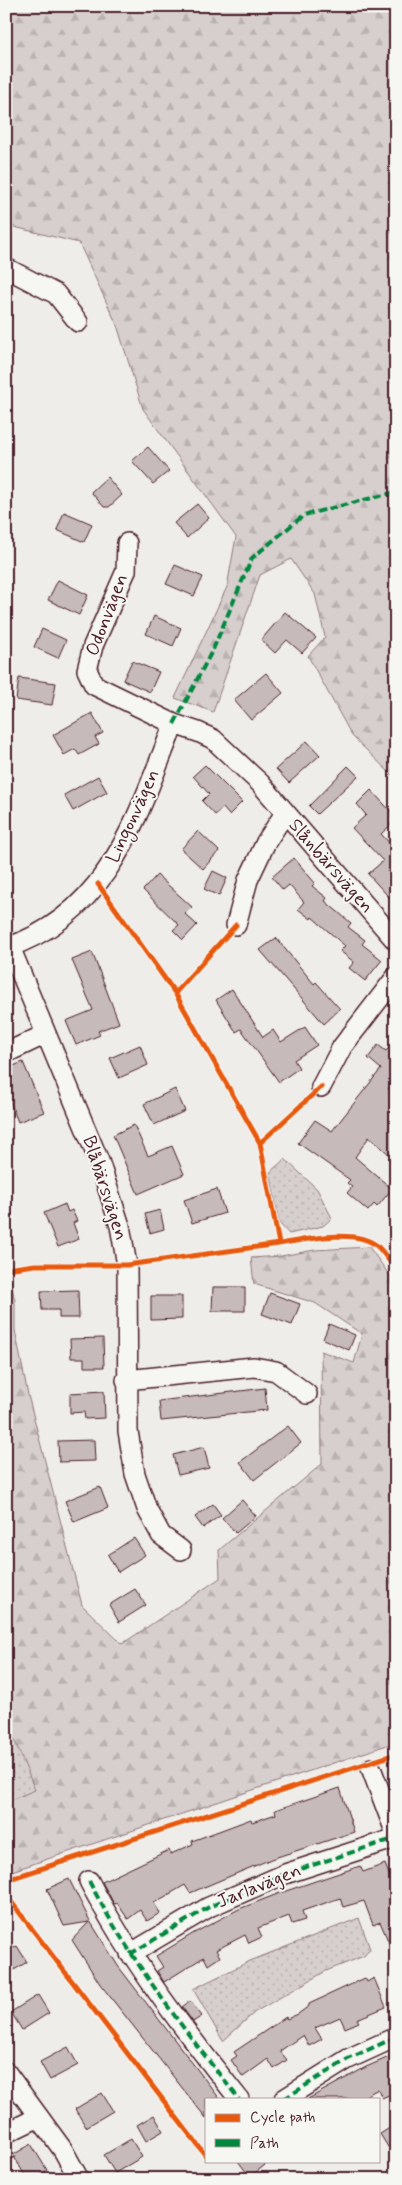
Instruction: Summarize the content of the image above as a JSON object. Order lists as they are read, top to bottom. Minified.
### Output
{"streets":{"street":["Odonvägen","Lingonvägen","Slånbärsvägen","Blåbärsvägen","Jarlavägen"]},"crossings":[["Odonvägen","Lingonvägen"],["Odonvägen","Slånbärsvägen"],["Lingonvägen","Slånbärsvägen"],["Lingonvägen","Blåbärsvägen"]],"legend":["Cycle path","Path"]}
